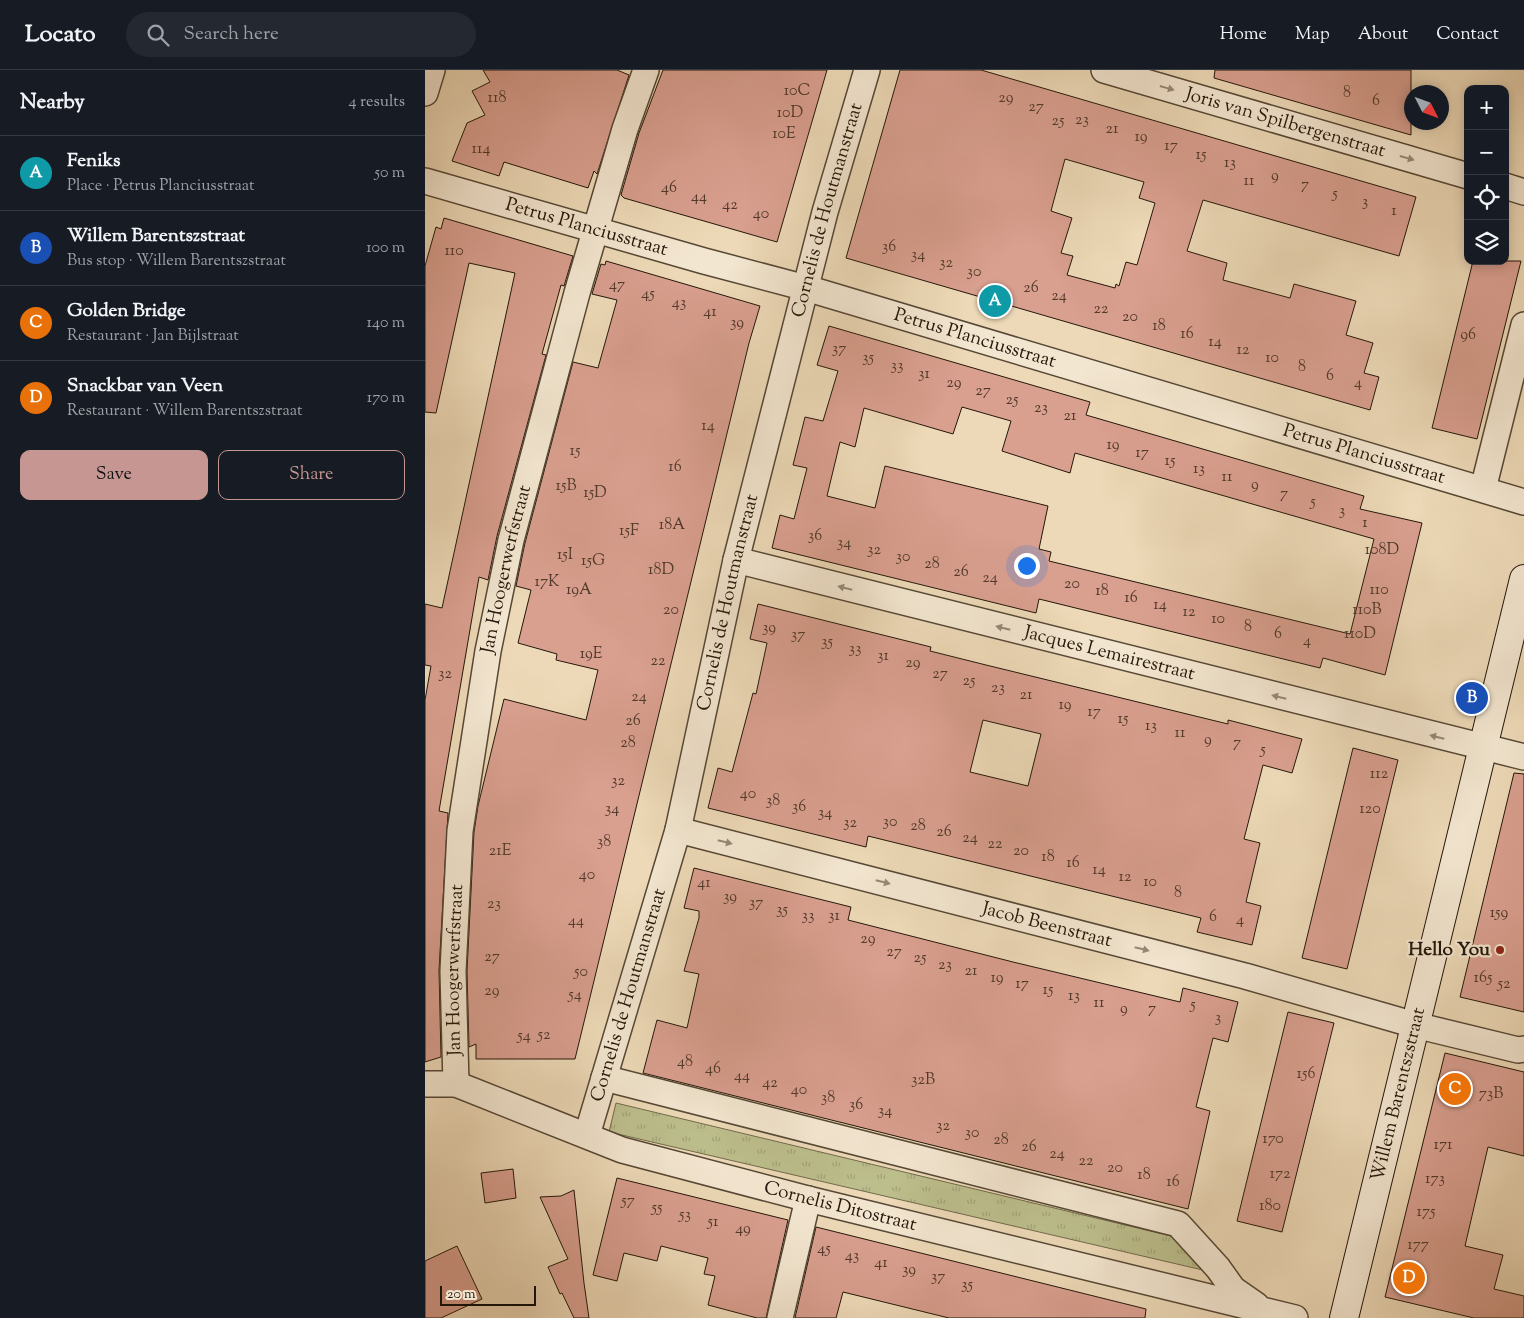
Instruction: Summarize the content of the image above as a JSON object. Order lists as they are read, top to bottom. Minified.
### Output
{"streets":{"street":["Joris van Spilbergenstraat","Cornelis de Houtmanstraat","Petrus Planciusstraat","Jan Hoogerwerfstraat","Jacques Lemairestraat","Jacob Beenstraat","Willem Barentszstraat","Cornelis Ditostraat"]},"crossings":[["Cornelis de Houtmanstraat","Petrus Planciusstraat"],["Cornelis de Houtmanstraat","Jacques Lemairestraat"],["Cornelis de Houtmanstraat","Jacob Beenstraat"],["Cornelis de Houtmanstraat","Cornelis Ditostraat"],["Petrus Planciusstraat","Jan Hoogerwerfstraat"],["Jan Hoogerwerfstraat","Cornelis Ditostraat"],["Jacques Lemairestraat","Willem Barentszstraat"],["Jacob Beenstraat","Willem Barentszstraat"]],"one_way":["Joris van Spilbergenstraat","Jacques Lemairestraat","Jacob Beenstraat"],"places":["Hello You"],"house_numbers":["10C","8","118","29","6","27","10D","23","25","21","10E","19","17","114","15","13","9","11","7","46","5","44","3","42","1","40","36","110","34","32","30","47","26","45","24","43","22","41","20","39","18","16","96","14","37","12","35","10","33","8","31","6","29","4","27","25","23","21","14","19","15","17","15","16","13","11","9","15B","15D","7","5","3","1","18A","15F","36","34","32","108D","15I","30","15G","28","18D","26","24","17K","20","19A","110","18","16","14","20","110B","12","10","8","39","6","110D","37","4","35","33","19E","31","22","29","32","27","25","23","21","24","19","17","15","26","13","11","9","28","7","5","112","32","40","38","36","34","120","34","30","32","28","26","24","38","22","21E","20","18","16","14","40","12","10","41","8","39","37","23","35","159","33","31","6","4","44","29","27","27","25","23","21","50","19","165","17","52","15","29","54","13","11","5","9","7","3","52","54","48","46","156","44","32B","42","40","73B","38","36","34","32","30","170","28","171","26","24","22","20","172","18","173","16","57","180","55","175","53","51","49","177","45","43","41","39","37","35"],"scale_bar":"20 m","north":"bottom right","page":{"header":"Locato","search":"Search here","nav":["Home","Map","About","Contact"],"heading":["Nearby","4 results"],"map_buttons":["+","−"],"list":[{"mark":"A","name":"Feniks","note":"Place · Petrus Planciusstraat","value":"50 m"},{"mark":"B","name":"Willem Barentszstraat","note":"Bus stop · Willem Barentszstraat","value":"100 m"},{"mark":"C","name":"Golden Bridge","note":"Restaurant · Jan Bijlstraat","value":"140 m"},{"mark":"D","name":"Snackbar van Veen","note":"Restaurant · Willem Barentszstraat","value":"170 m"}],"pins":["A","B","C","D"],"buttons":["Save","Share"],"scale":"20 m"}}
